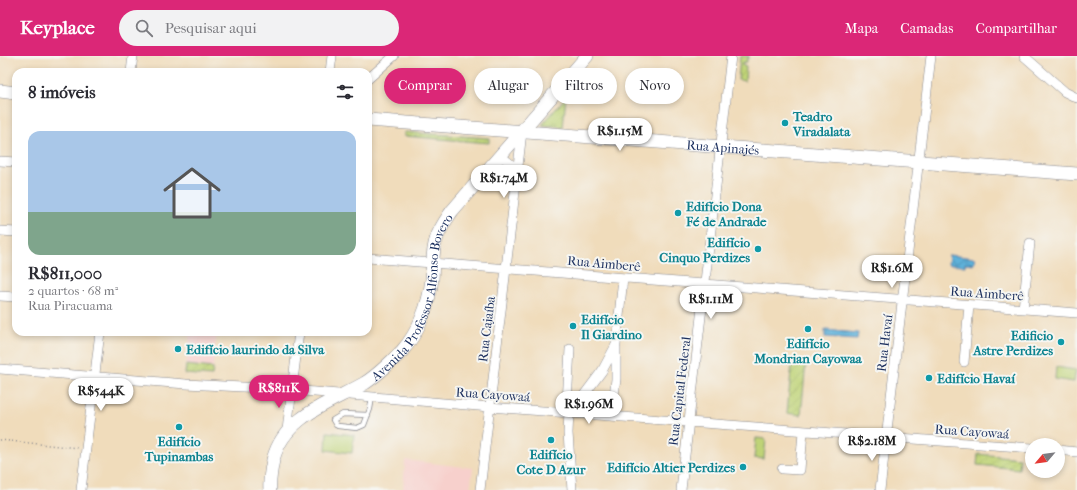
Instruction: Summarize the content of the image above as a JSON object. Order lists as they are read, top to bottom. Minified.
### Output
{"streets":{"street":["Rua Apinajés","Rua Aimberê","Avenida Professor Alfonso Bovero","Rua Cajaíba","Rua Havaí","Rua Capital Federal","Rua Cayowaá"]},"crossings":[["Rua Apinajés","Avenida Professor Alfonso Bovero"],["Rua Apinajés","Rua Cajaíba"],["Rua Apinajés","Rua Havaí"],["Rua Apinajés","Rua Capital Federal"],["Rua Aimberê","Avenida Professor Alfonso Bovero"],["Rua Aimberê","Rua Cajaíba"],["Rua Aimberê","Rua Havaí"],["Rua Aimberê","Rua Capital Federal"],["Avenida Professor Alfonso Bovero","Rua Cajaíba"],["Avenida Professor Alfonso Bovero","Rua Cayowaá"],["Rua Cajaíba","Rua Cayowaá"],["Rua Havaí","Rua Cayowaá"],["Rua Capital Federal","Rua Cayowaá"]],"places":["Teadro Viradalata","Edifício Dona Fé de Andrade","Edifício Cinquo Perdizes","Edifício Il Giardino","Edifício Mondrian Cayowaa","Edificio Astre Perdizes","Edifício laurindo da Silva","Edifício Havaí","Edifício Tupinambas","Edifício Cote D Azur","Edifício Altier Perdizes"],"north":"bottom left","page":{"header":"Keyplace","search":"Pesquisar aqui","nav":["Mapa","Camadas","Compartilhar"],"chip":["Comprar","Alugar","Filtros","Novo"],"heading":"8 imóveis","list":[{"name":"R$811,000","note":"2 quartos · 68 m² · Rua Piracuama"}],"price":["R$1.15M","R$1.74M","R$1.6M","R$1.11M","R$811K","R$544K","R$1.96M","R$2.18M"]}}
